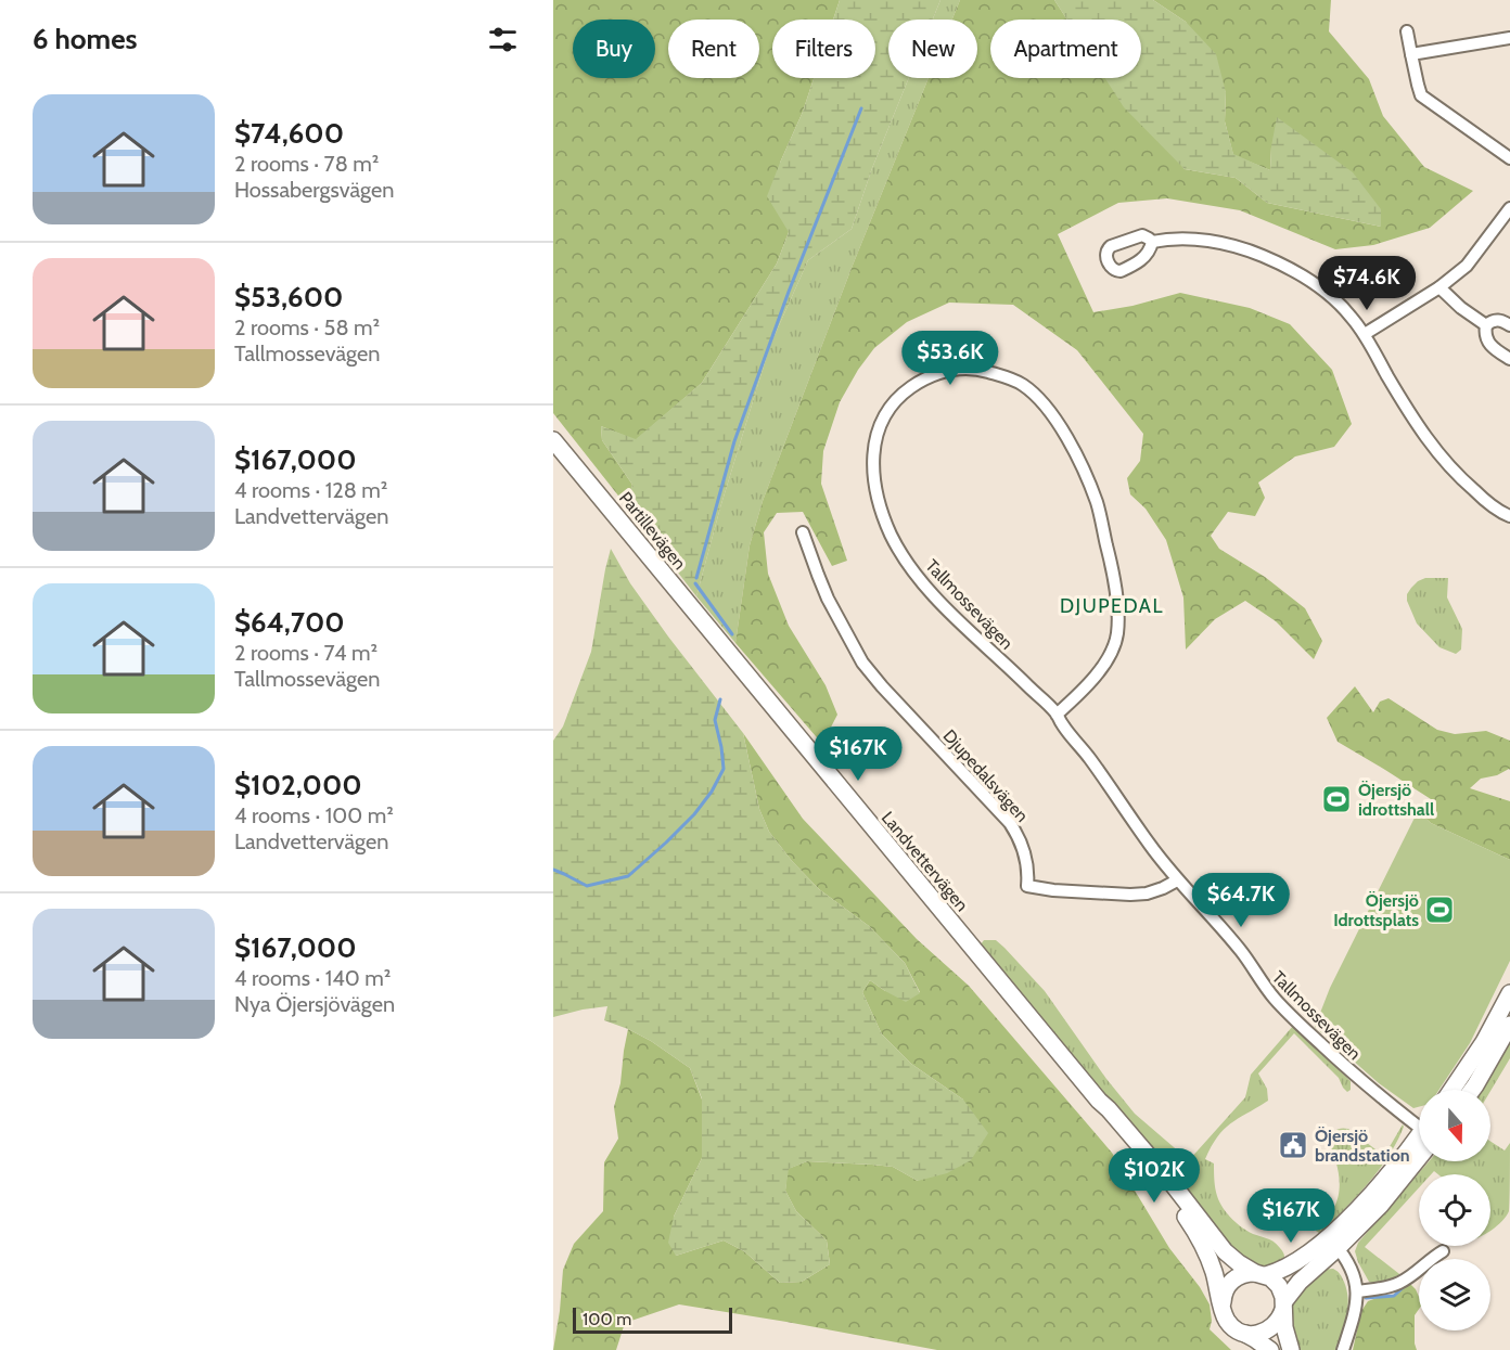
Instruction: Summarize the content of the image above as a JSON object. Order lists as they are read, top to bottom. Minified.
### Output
{"streets":{"street":["Partillevägen","Tallmossevägen","Djupedalsvägen","Landvettervägen"]},"crossings":[["Partillevägen","Landvettervägen"],["Tallmossevägen","Djupedalsvägen"]],"districts":["DJUPEDAL"],"places":{"sports":["Öjersjö idrottshall","Öjersjö Idrottsplats"],"public building":["Öjersjö brandstation"]},"scale_bar":"100 m","north":"bottom","page":{"heading":"6 homes","chip":["Buy","Rent","Filters","New","Apartment"],"list":[{"name":"$74,600","note":"2 rooms · 78 m² · Hossabergsvägen"},{"name":"$53,600","note":"2 rooms · 58 m² · Tallmossevägen"},{"name":"$167,000","note":"4 rooms · 128 m² · Landvettervägen"},{"name":"$64,700","note":"2 rooms · 74 m² · Tallmossevägen"},{"name":"$102,000","note":"4 rooms · 100 m² · Landvettervägen"},{"name":"$167,000","note":"4 rooms · 140 m² · Nya Öjersjövägen"}],"price":["$74.6K","$53.6K","$167K","$64.7K","$102K","$167K"],"scale":"100 m"}}
